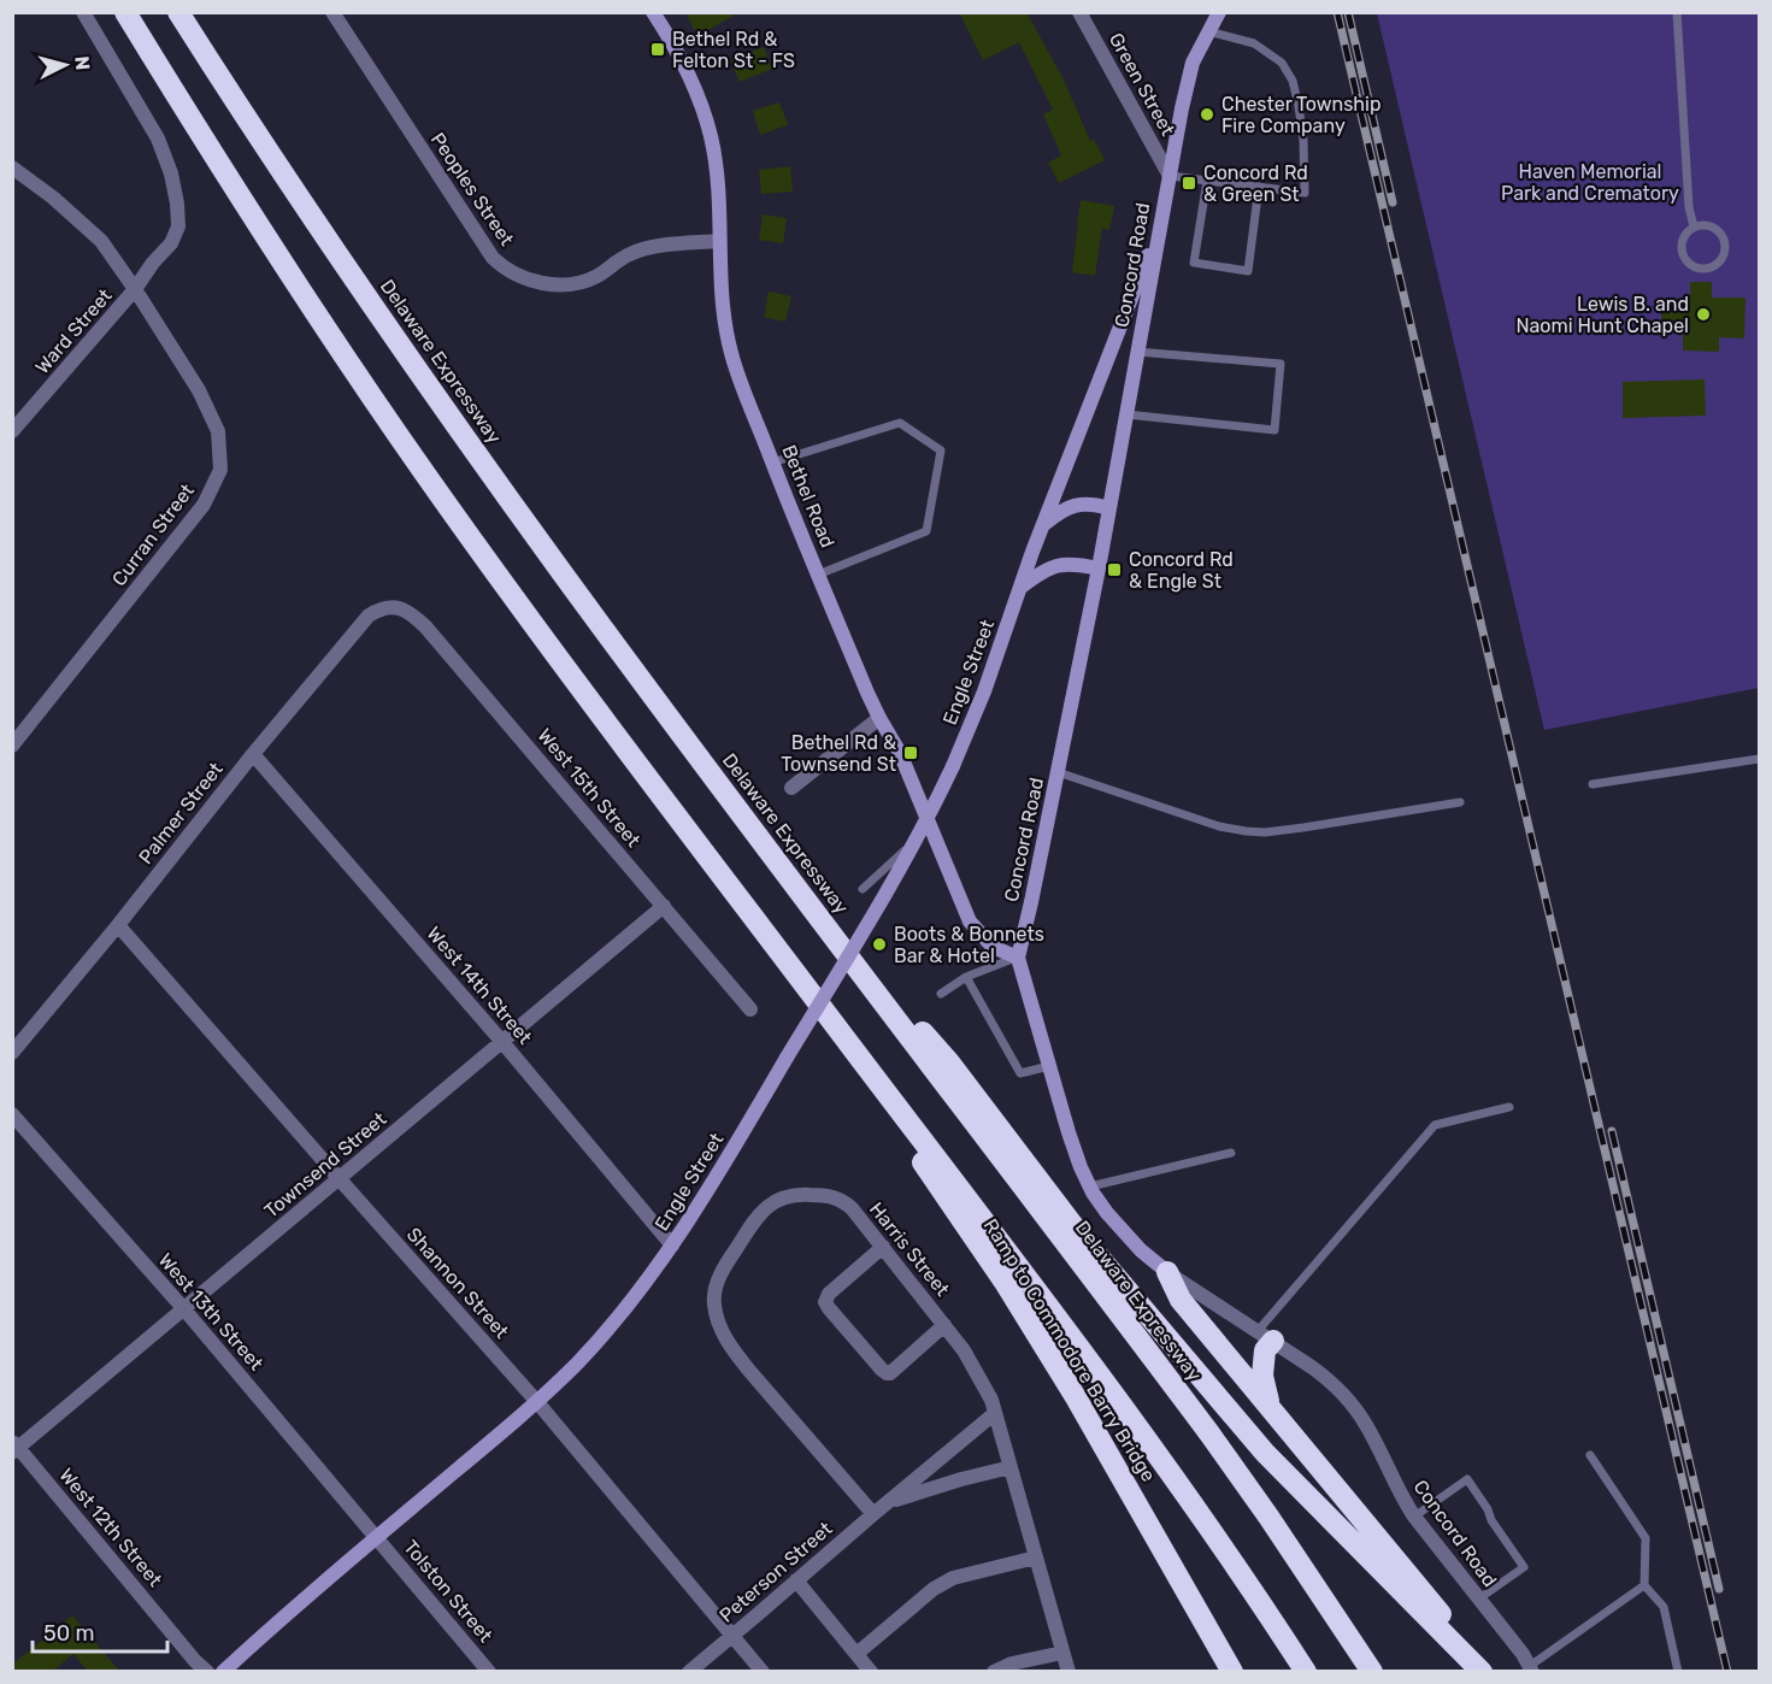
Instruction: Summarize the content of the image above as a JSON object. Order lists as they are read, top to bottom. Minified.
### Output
{"streets":{"highway":["Delaware Expressway","Ramp to Commodore Barry Bridge"],"main road":["Concord Road","Bethel Road","Engle Street"],"street":["Green Street","Peoples Street","Ward Street","Curran Street","West 15th Street","Palmer Street","West 14th Street","Townsend Street","Harris Street","Shannon Street","West 13th Street","West 12th Street","Peterson Street","Tolston Street"]},"crossings":[["Green Street","Concord Road"],["Peoples Street","Bethel Road"],["Concord Road","Bethel Road"],["Concord Road","Engle Street"],["Ward Street","Curran Street"],["Engle Street","West 14th Street"],["Engle Street","Shannon Street"],["Engle Street","West 13th Street"],["Engle Street","Tolston Street"],["West 15th Street","Palmer Street"],["West 15th Street","Townsend Street"],["Palmer Street","West 14th Street"],["Palmer Street","Shannon Street"],["West 14th Street","Townsend Street"],["Townsend Street","Shannon Street"],["Townsend Street","West 13th Street"],["Townsend Street","West 12th Street"],["Harris Street","Peterson Street"],["Shannon Street","Peterson Street"],["West 13th Street","Tolston Street"]],"parks":["Haven Memorial Park and Crematory"],"places":{"transit":["Bethel Rd & Felton St - FS","Concord Rd & Green St","Concord Rd & Engle St","Bethel Rd & Townsend St"],"other":["Chester Township Fire Company","Lewis B. and Naomi Hunt Chapel","Boots & Bonnets Bar & Hotel"]},"scale_bar":"50 m","north":"right"}
